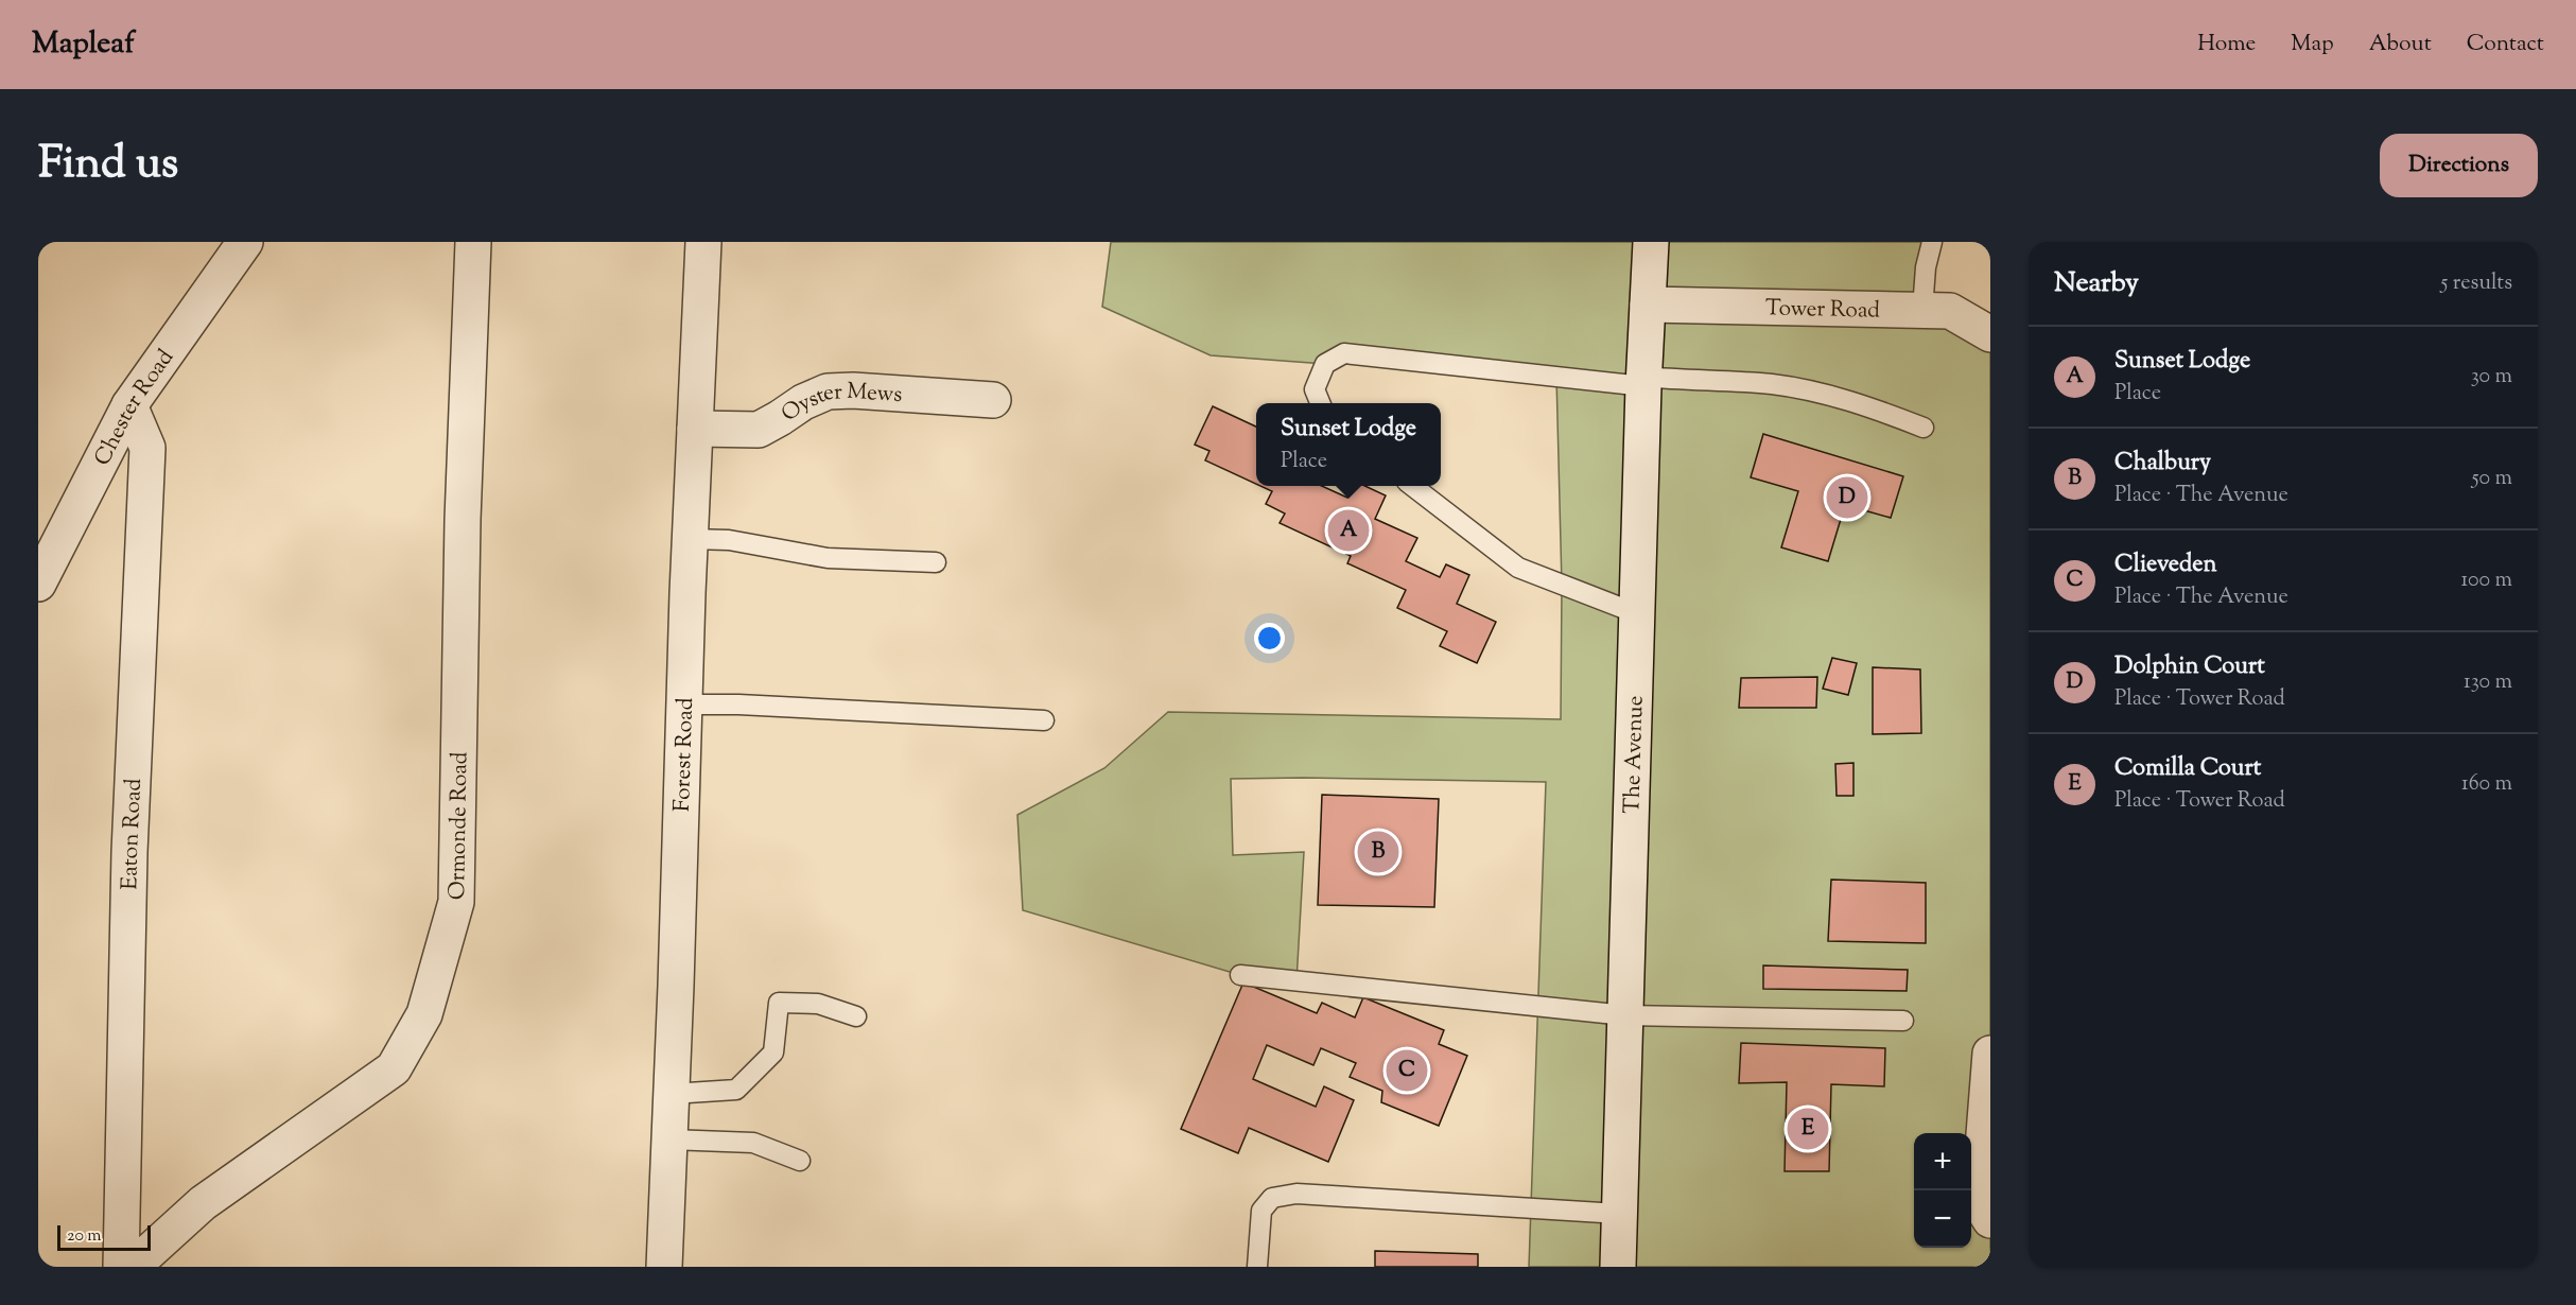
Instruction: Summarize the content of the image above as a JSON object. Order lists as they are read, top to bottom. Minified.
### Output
{"streets":{"street":["Tower Road","Chester Road","Oyster Mews","Forest Road","The Avenue","Ormonde Road","Eaton Road"]},"crossings":[["Tower Road","The Avenue"],["Chester Road","Eaton Road"],["Oyster Mews","Forest Road"]],"scale_bar":"20 m","page":{"header":"Mapleaf","nav":["Home","Map","About","Contact"],"title":"Find us","buttons":"Directions","heading":["Nearby","5 results"],"list":[{"mark":"A","name":"Sunset Lodge","note":"Place","value":"30 m"},{"mark":"B","name":"Chalbury","note":"Place · The Avenue","value":"50 m"},{"mark":"C","name":"Clieveden","note":"Place · The Avenue","value":"100 m"},{"mark":"D","name":"Dolphin Court","note":"Place · Tower Road","value":"130 m"},{"mark":"E","name":"Comilla Court","note":"Place · Tower Road","value":"160 m"}],"popup":["Sunset Lodge","Place"],"pins":["D","A","B","C","E"],"map_buttons":["+","−"],"scale":"20 m"}}
